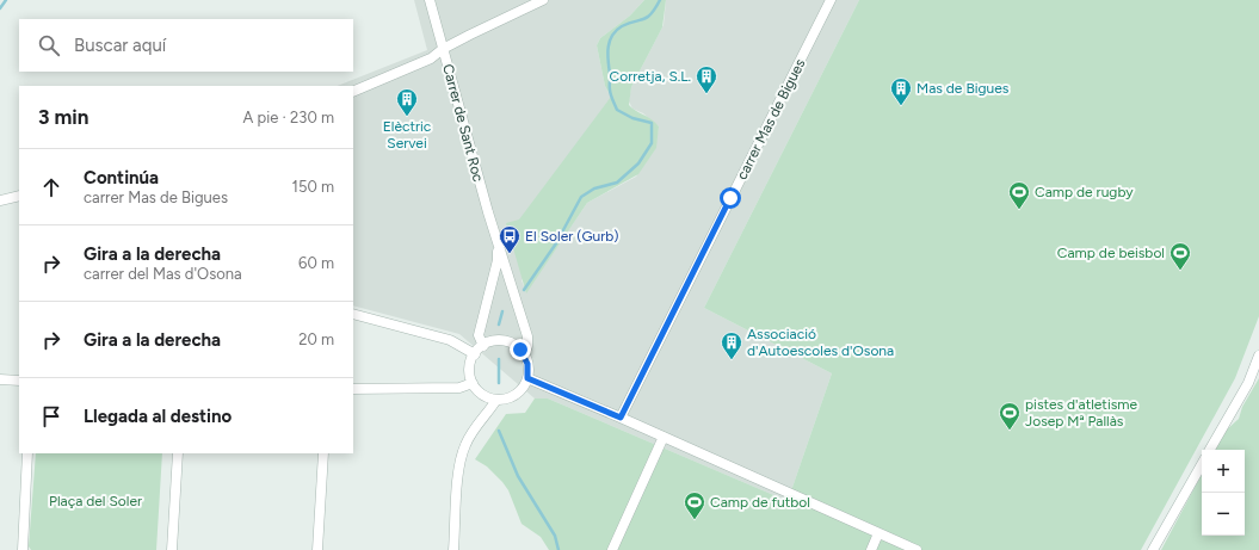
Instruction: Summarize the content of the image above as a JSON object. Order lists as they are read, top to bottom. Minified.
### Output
{"streets":{"street":["carrer Mas de Bigues","Carrer de Sant Roc"]},"parks":["Plaça del Soler"],"places":{"building":["Corretja, S.L.","Mas de Bigues","Elèctric Servei","Associació d'Autoescoles d'Osona"],"sports":["Camp de rugby","Camp de beisbol","pistes d'atletisme Josep Mª Pallàs","Camp de futbol"],"bus stop":["El Soler (Gurb)"]},"page":{"search":"Buscar aquí","heading":["3 min","A pie · 230 m"],"list":[["Continúa","carrer Mas de Bigues","150 m"],["Gira a la derecha","carrer del Mas d'Osona","60 m"],["Gira a la derecha","20 m"],"Llegada al destino"],"map_buttons":["+","−"]}}
